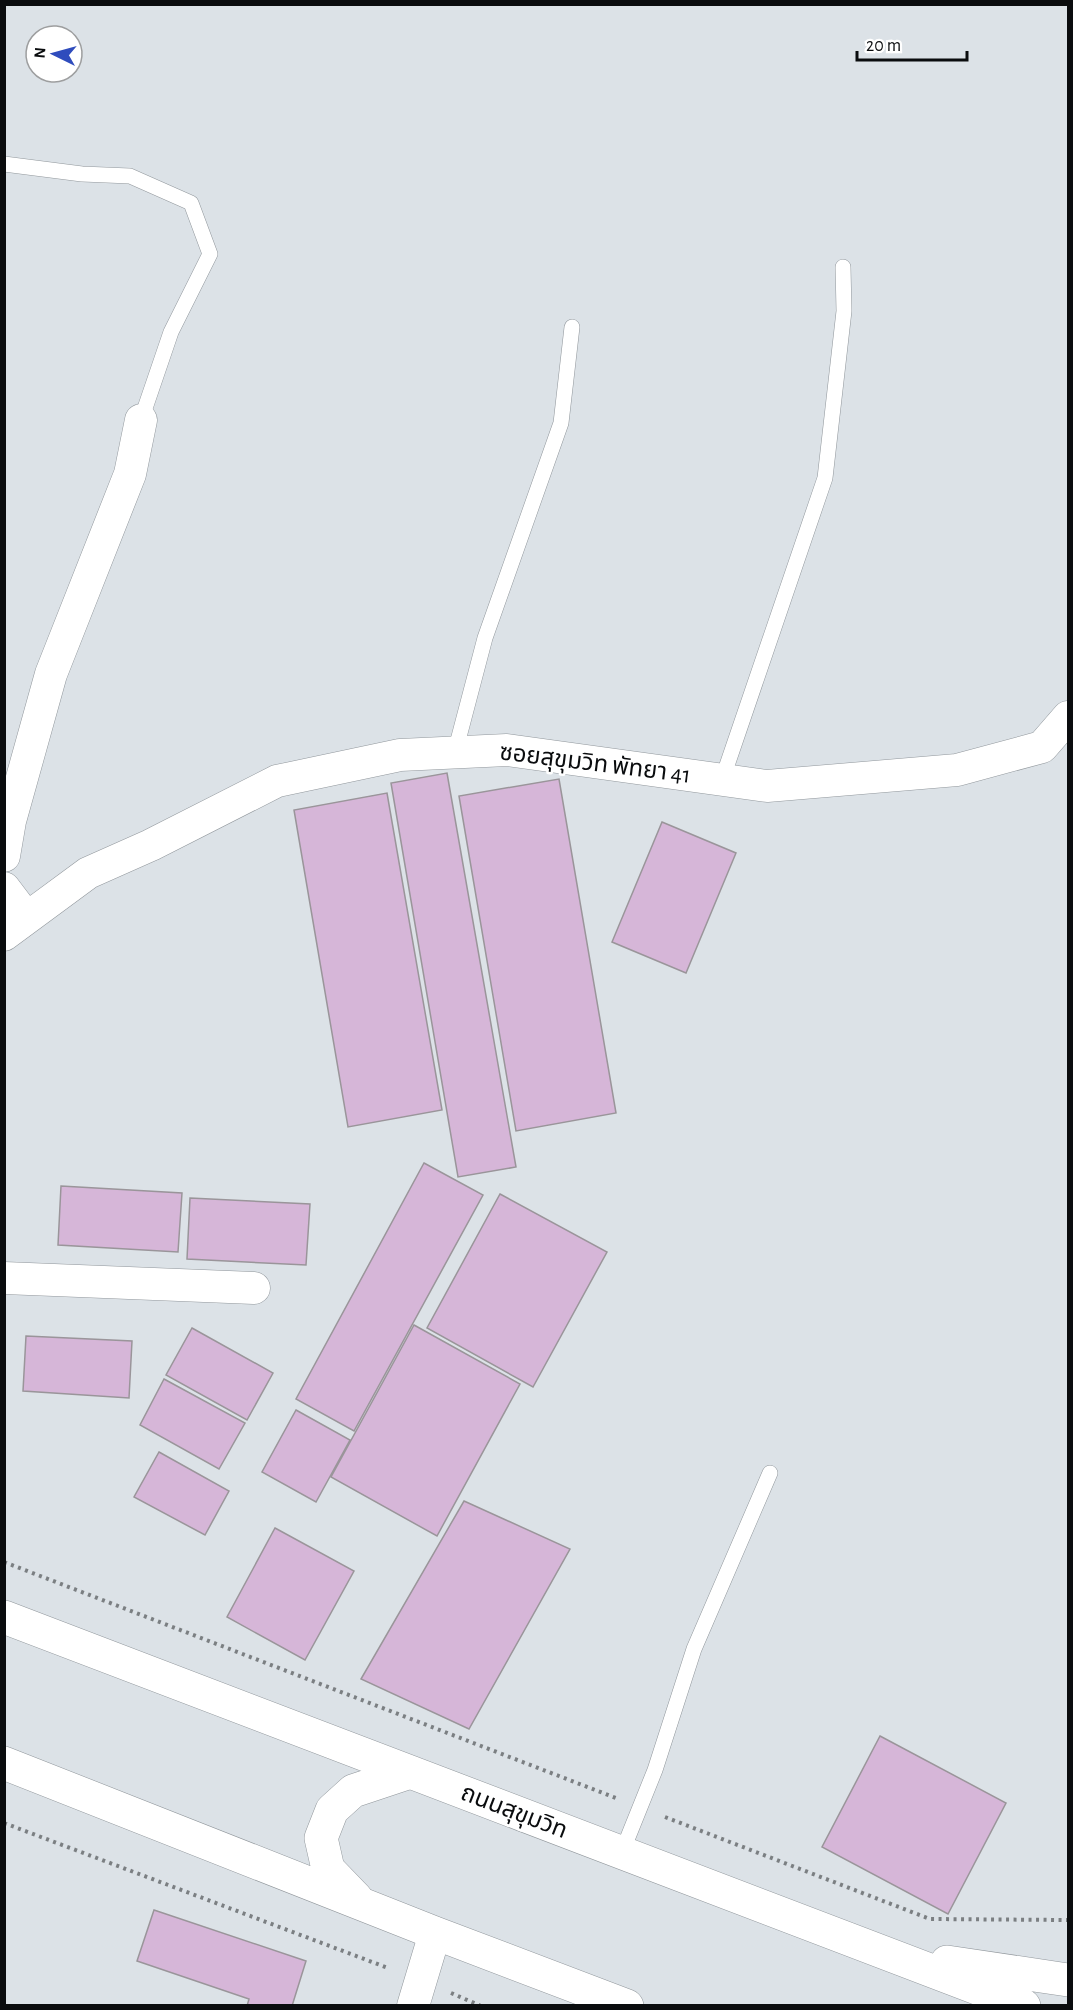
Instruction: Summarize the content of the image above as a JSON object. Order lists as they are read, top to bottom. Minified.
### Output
{"streets":{"highway":["ถนนสุขุมวิท"],"street":["ซอยสุขุมวิท พัทยา 41"]},"scale_bar":"20 m","north":"left"}
